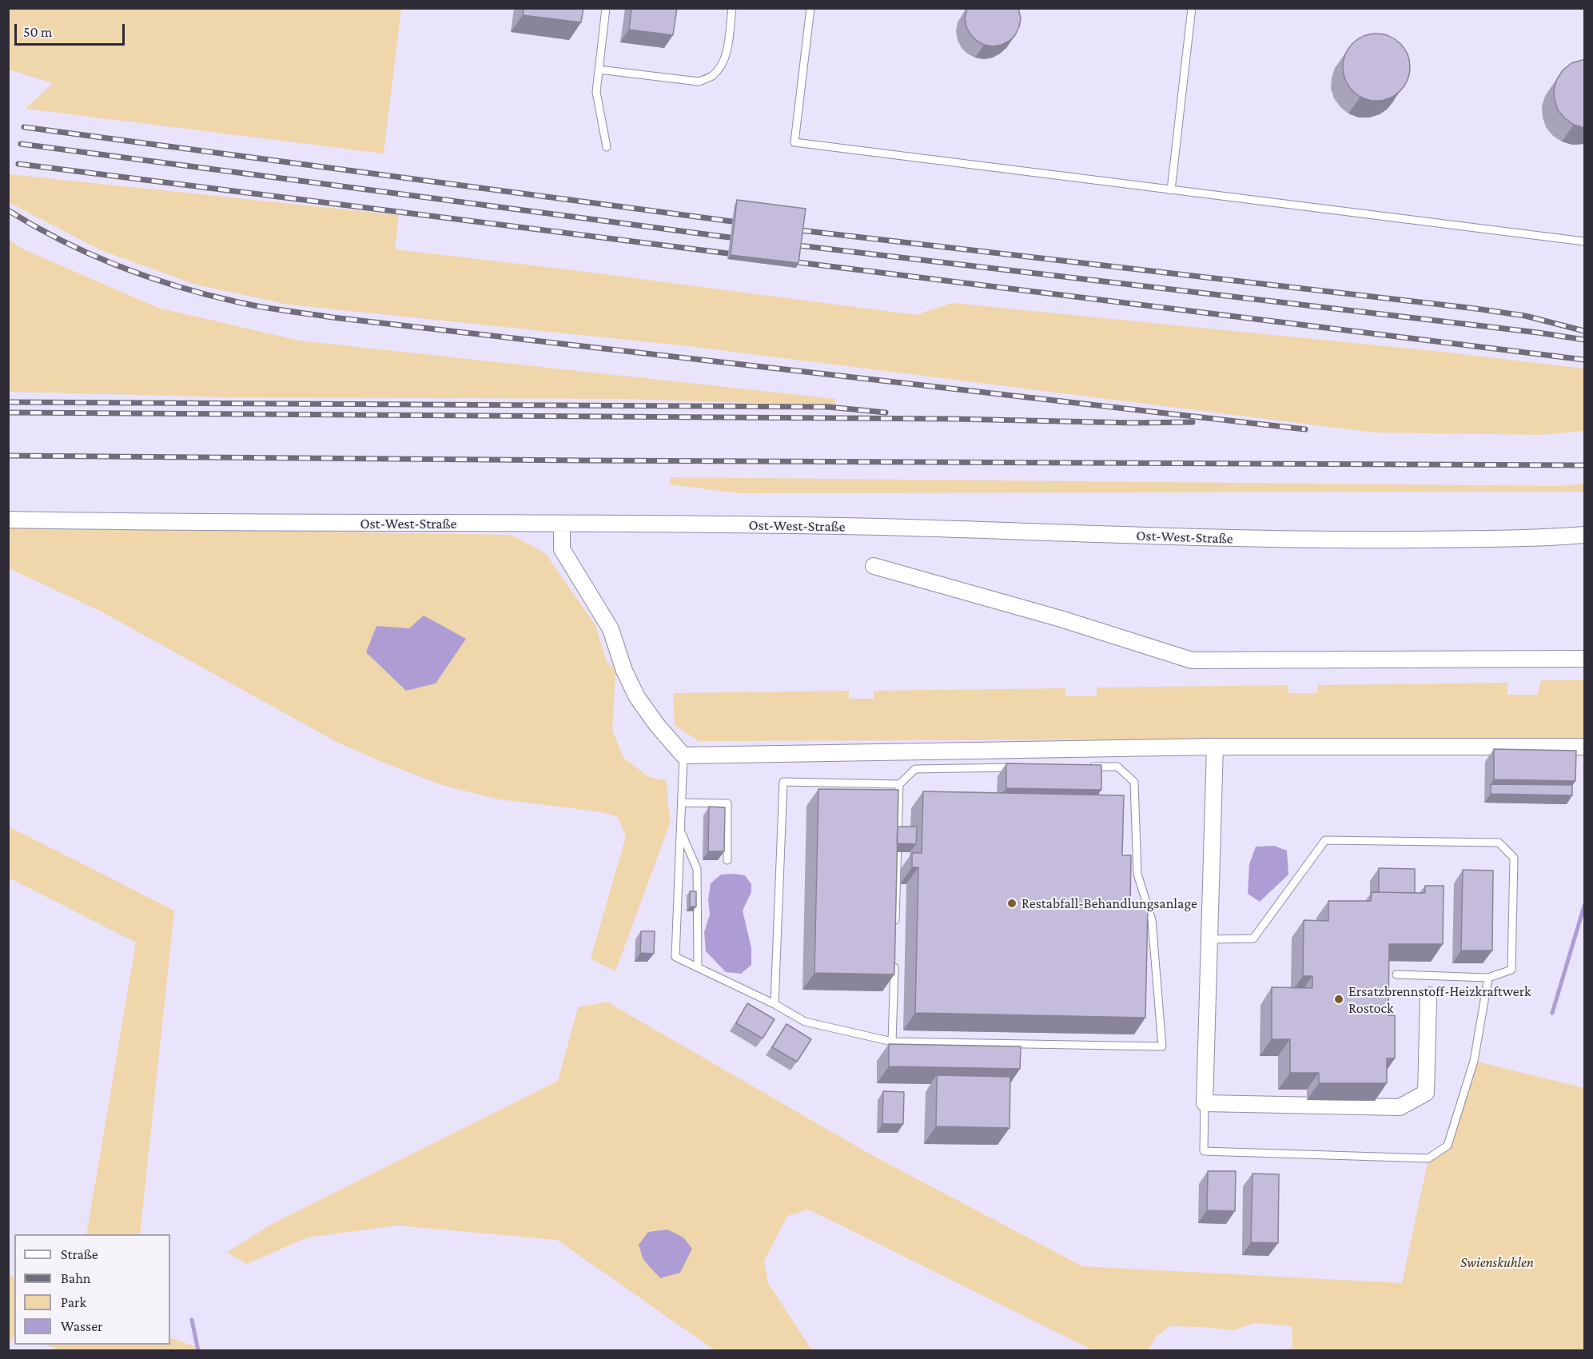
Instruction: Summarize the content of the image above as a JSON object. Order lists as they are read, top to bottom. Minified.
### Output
{"streets":{"street":["Ost-West-Straße"]},"parks":["Swienskuhlen"],"places":["Restabfall-Behandlungsanlage","Ersatzbrennstoff-Heizkraftwerk Rostock"],"legend":["Straße","Bahn","Park","Wasser"],"scale_bar":"50 m"}
